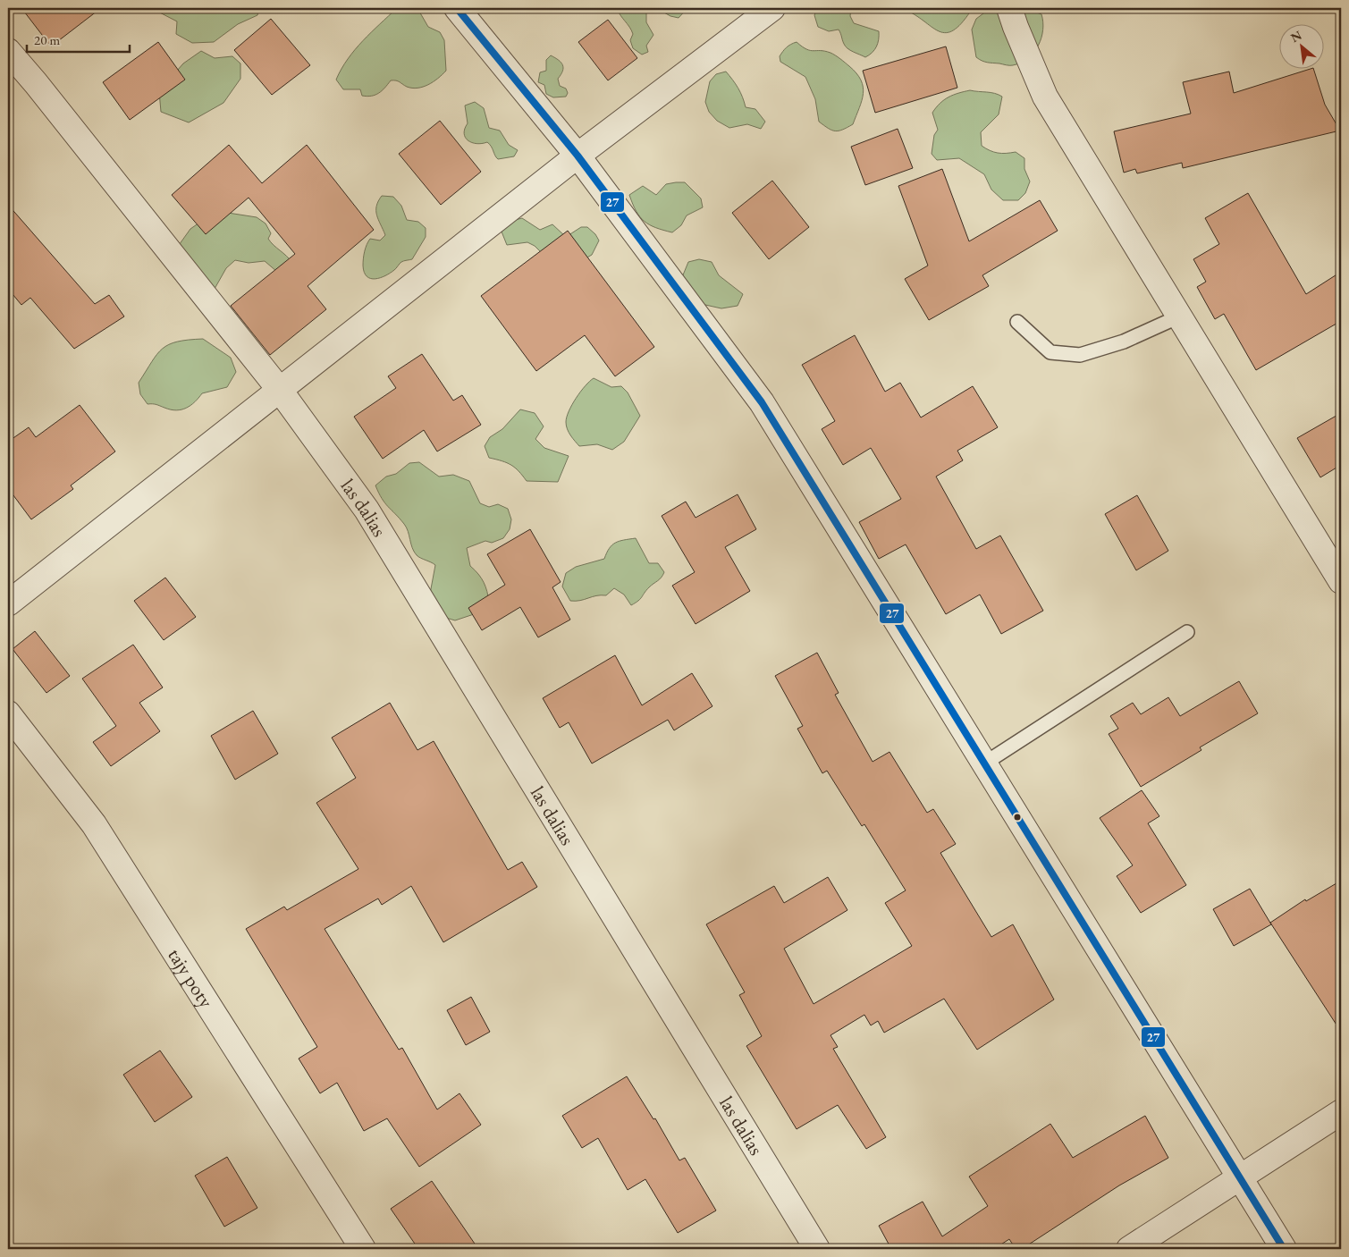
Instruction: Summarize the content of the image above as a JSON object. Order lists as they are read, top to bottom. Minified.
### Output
{"streets":{"street":["las dalias","tajy poty"]},"lines":["transit line 27"],"scale_bar":"20 m","north":"top left"}
